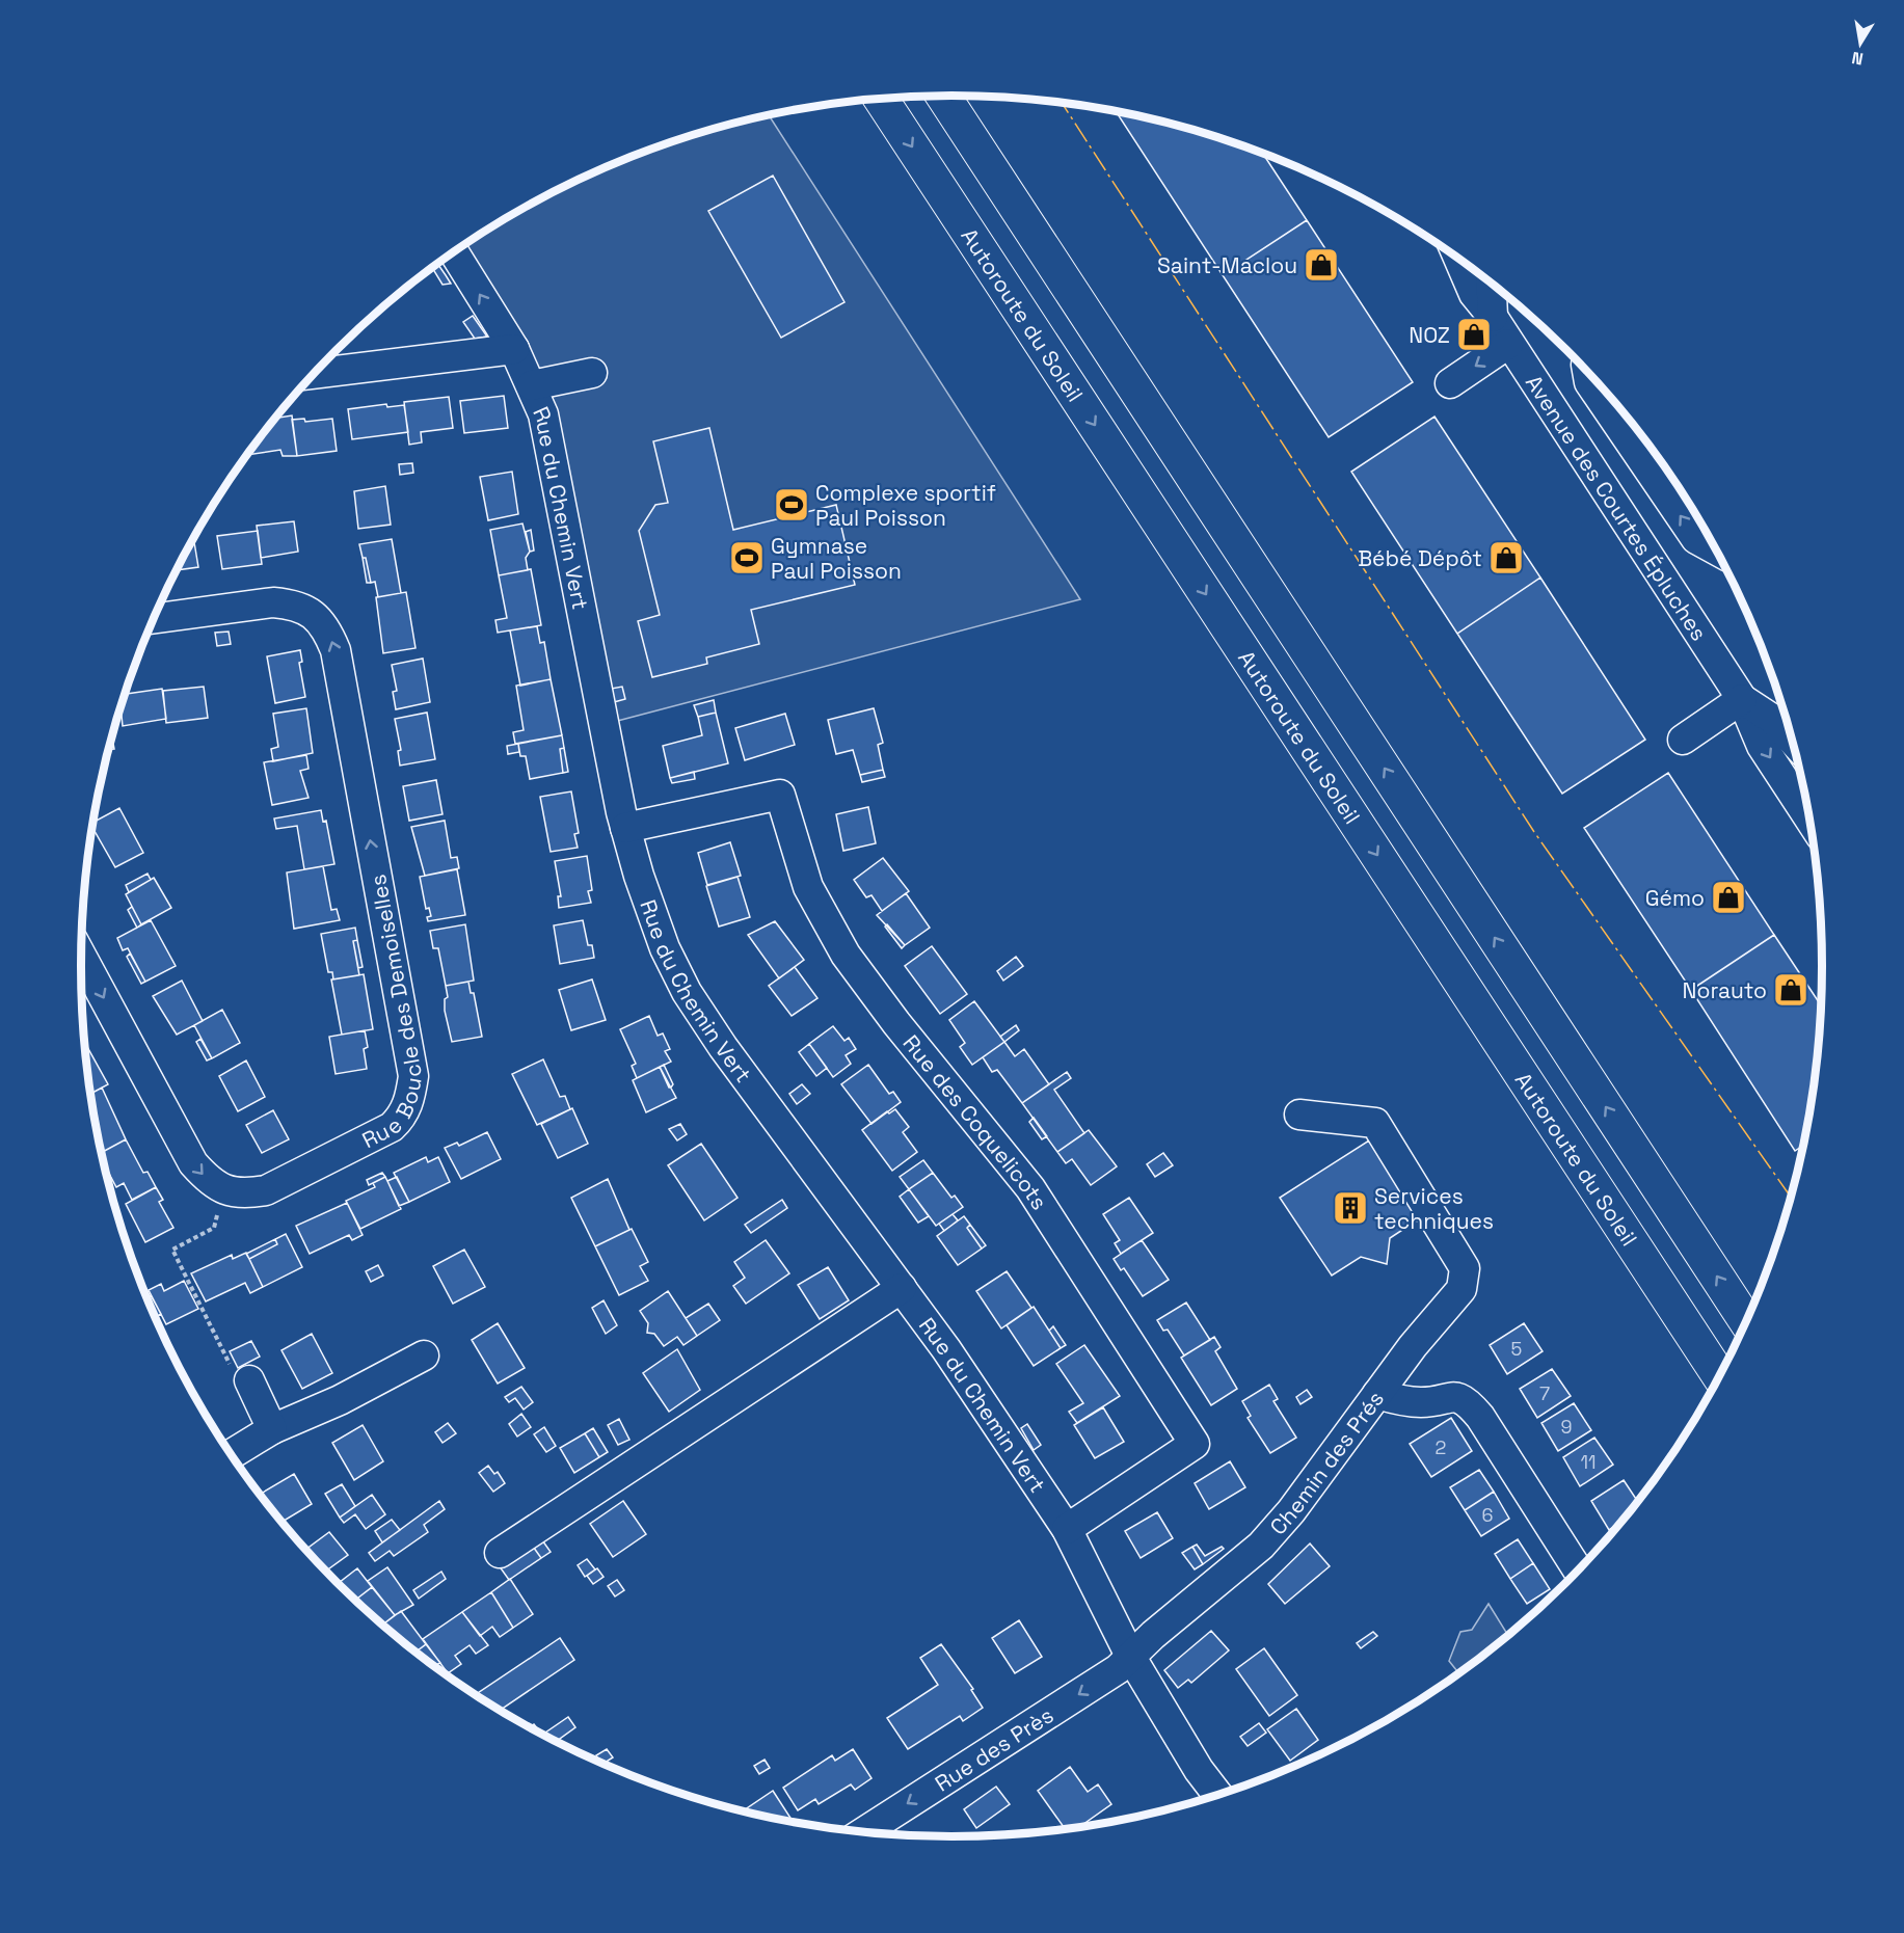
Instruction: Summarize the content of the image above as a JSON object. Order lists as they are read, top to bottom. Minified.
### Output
{"streets":{"highway":["Autoroute du Soleil"],"street":["Rue du Chemin Vert","Avenue des Courtes Épluches","Rue Boucle des Demoiselles","Rue des Coquelicots","Chemin des Prés","Rue des Près"]},"crossings":[["Rue du Chemin Vert","Rue des Coquelicots"],["Rue du Chemin Vert","Chemin des Prés"],["Rue du Chemin Vert","Rue des Près"],["Chemin des Prés","Rue des Près"]],"one_way":["Rue des Près"],"places":{"shop":["Saint-Maclou","NOZ","Bébé Dépôt","Gémo","Norauto"],"sports":["Complexe sportif Paul Poisson","Gymnase Paul Poisson"],"building":["Services techniques"]},"house_numbers":["5","7","9","2","11","6"],"north":"bottom"}
